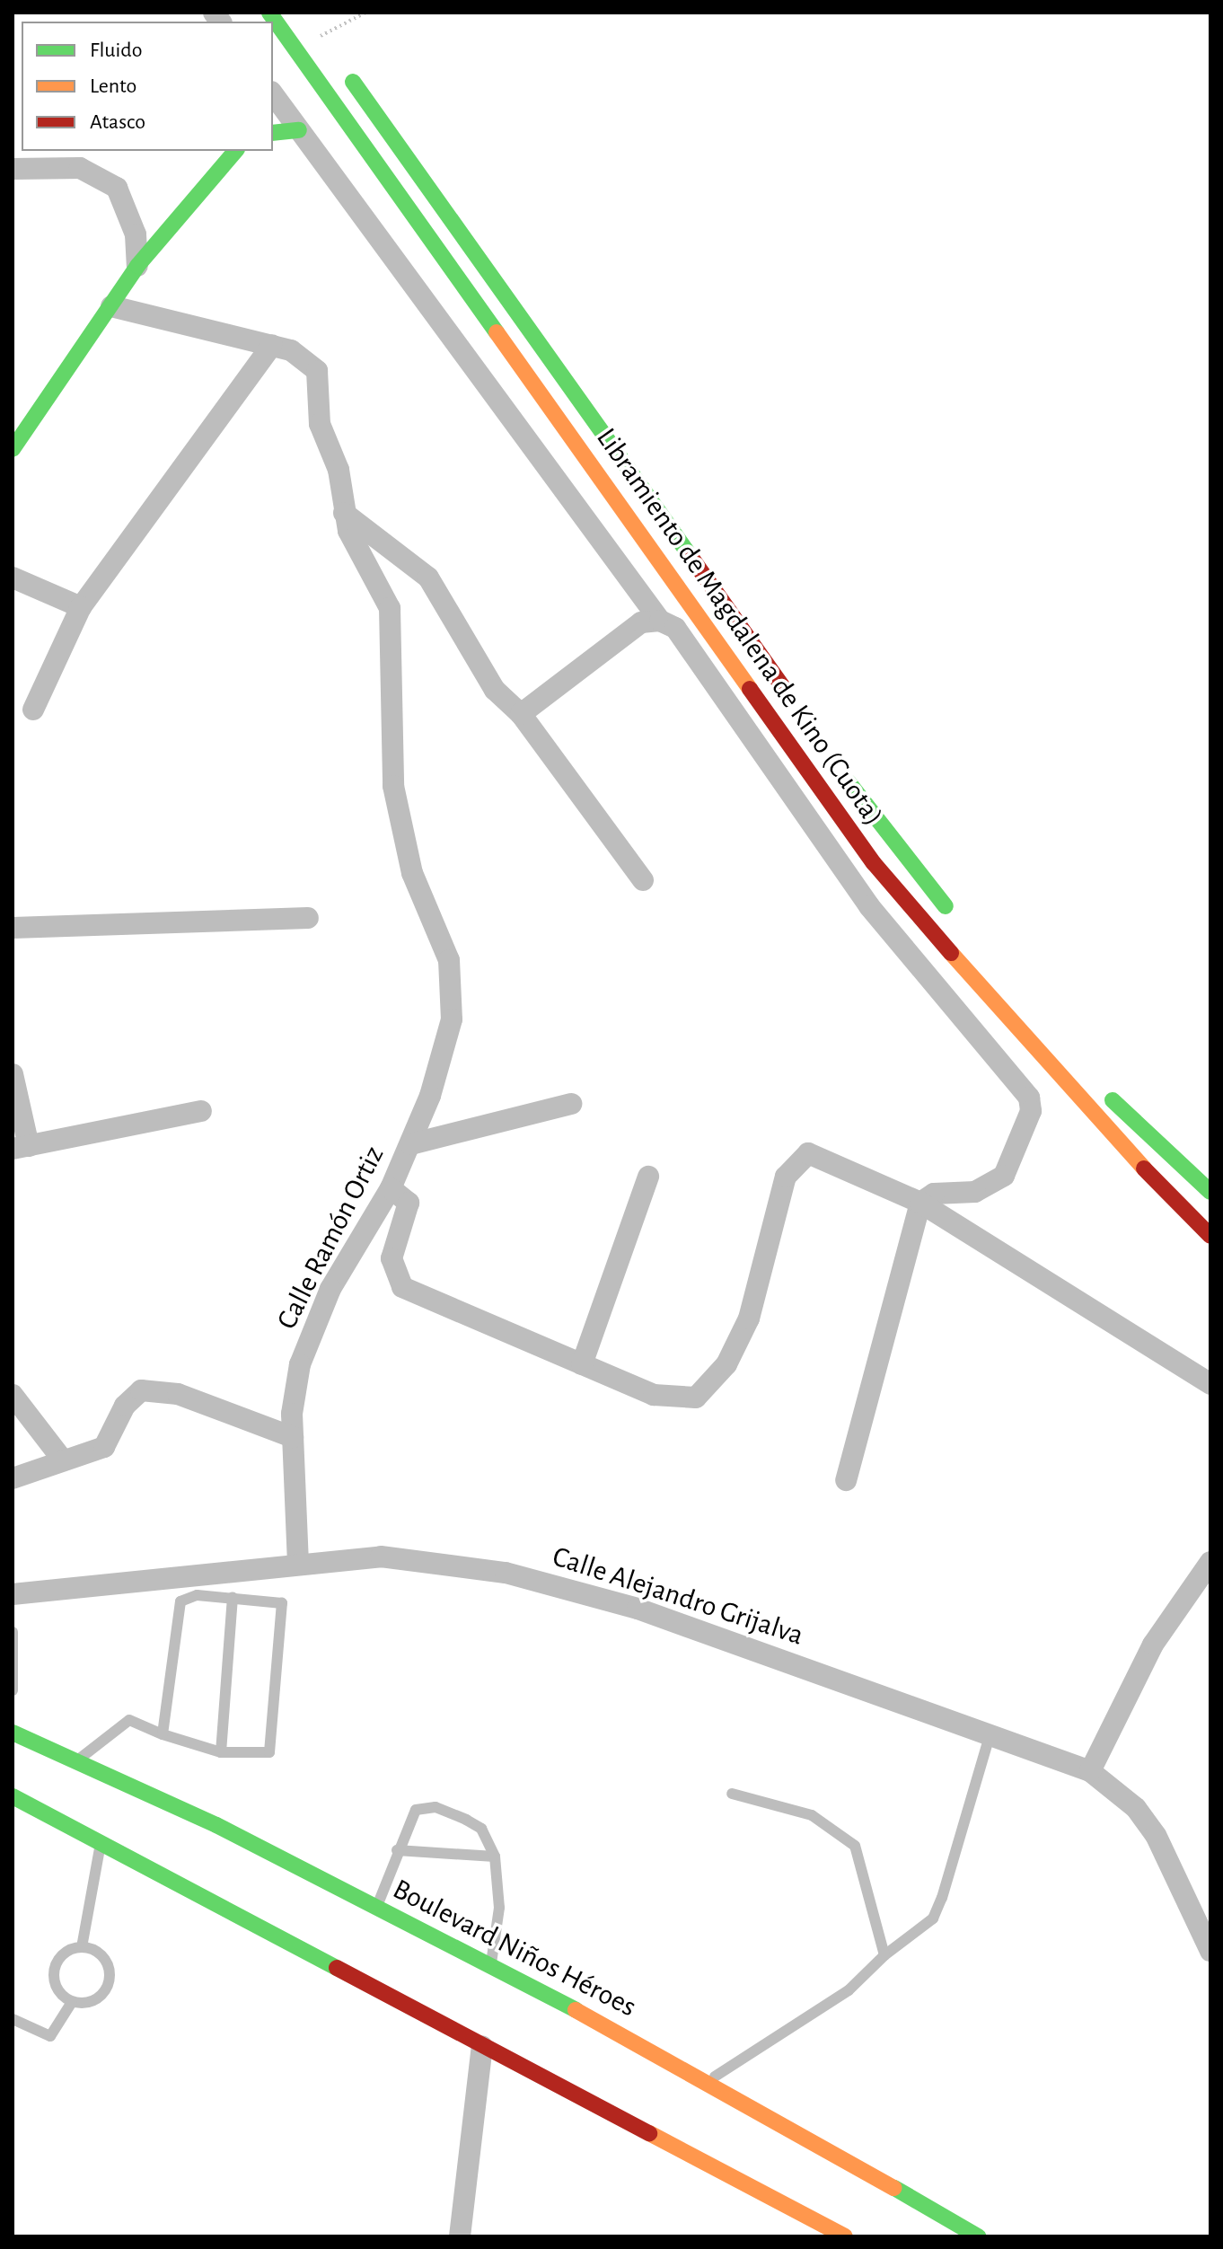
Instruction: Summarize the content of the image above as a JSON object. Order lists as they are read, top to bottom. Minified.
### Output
{"streets":{"main road":["Libramiento de Magdalena de Kino (Cuota)","Boulevard Niños Héroes"],"street":["Calle Ramón Ortiz","Calle Alejandro Grijalva"]},"crossings":[["Calle Ramón Ortiz","Calle Alejandro Grijalva"]],"legend":["Fluido","Lento","Atasco"]}
